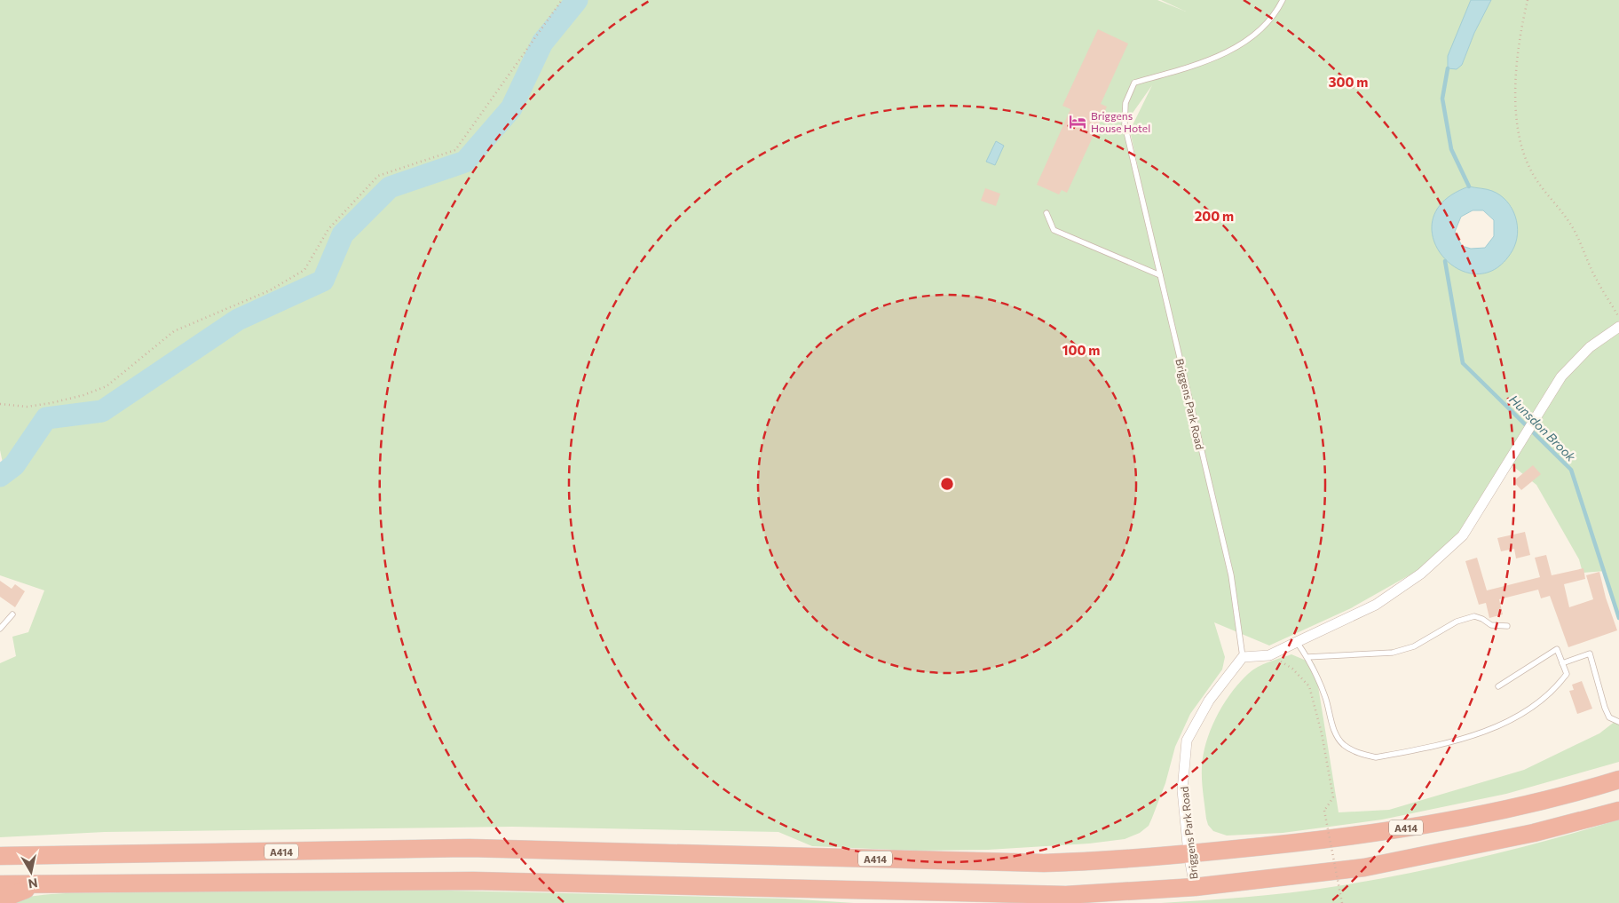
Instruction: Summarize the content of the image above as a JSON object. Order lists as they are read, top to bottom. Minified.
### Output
{"streets":{"highway":["A414"],"street":["Briggens Park Road"]},"crossings":[["Briggens Park Road","A414"]],"water":["Hunsdon Brook"],"places":{"hotel":["Briggens House Hotel"]},"north":"bottom","rings":["300 m","200 m","100 m"]}
